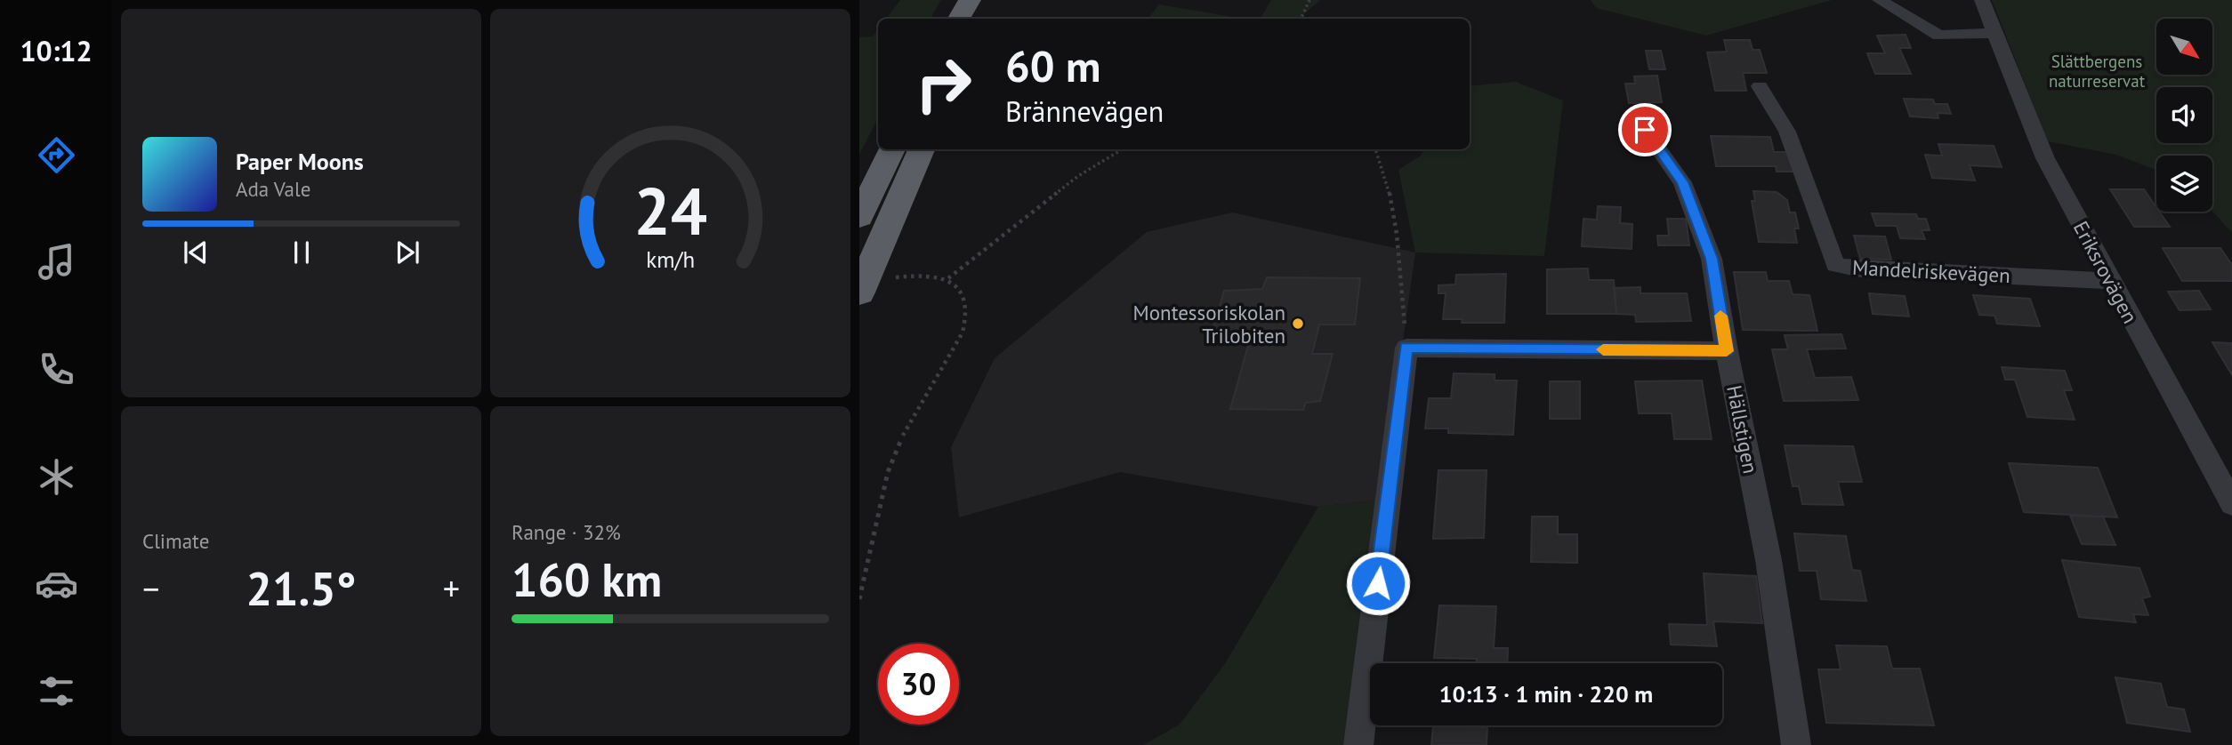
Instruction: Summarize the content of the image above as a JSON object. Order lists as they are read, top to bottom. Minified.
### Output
{"streets":{"street":["Mandelriskevägen","Eriksrovägen","Hällstigen"]},"crossings":[["Mandelriskevägen","Eriksrovägen"]],"parks":["Slättbergens naturreservat"],"places":["Montessoriskolan Trilobiten"],"north":"bottom right","page":{"tabs":"10:12","turn":["60 m","Brännevägen"],"song":["Paper Moons","Ada Vale"],"tile":["Climate",["Range · 32%","160 km"]],"heat":["−","21.5°","+"],"limit":"30","trip":"10:13 · 1 min · 220 m","gauge":["24","km/h"]}}
